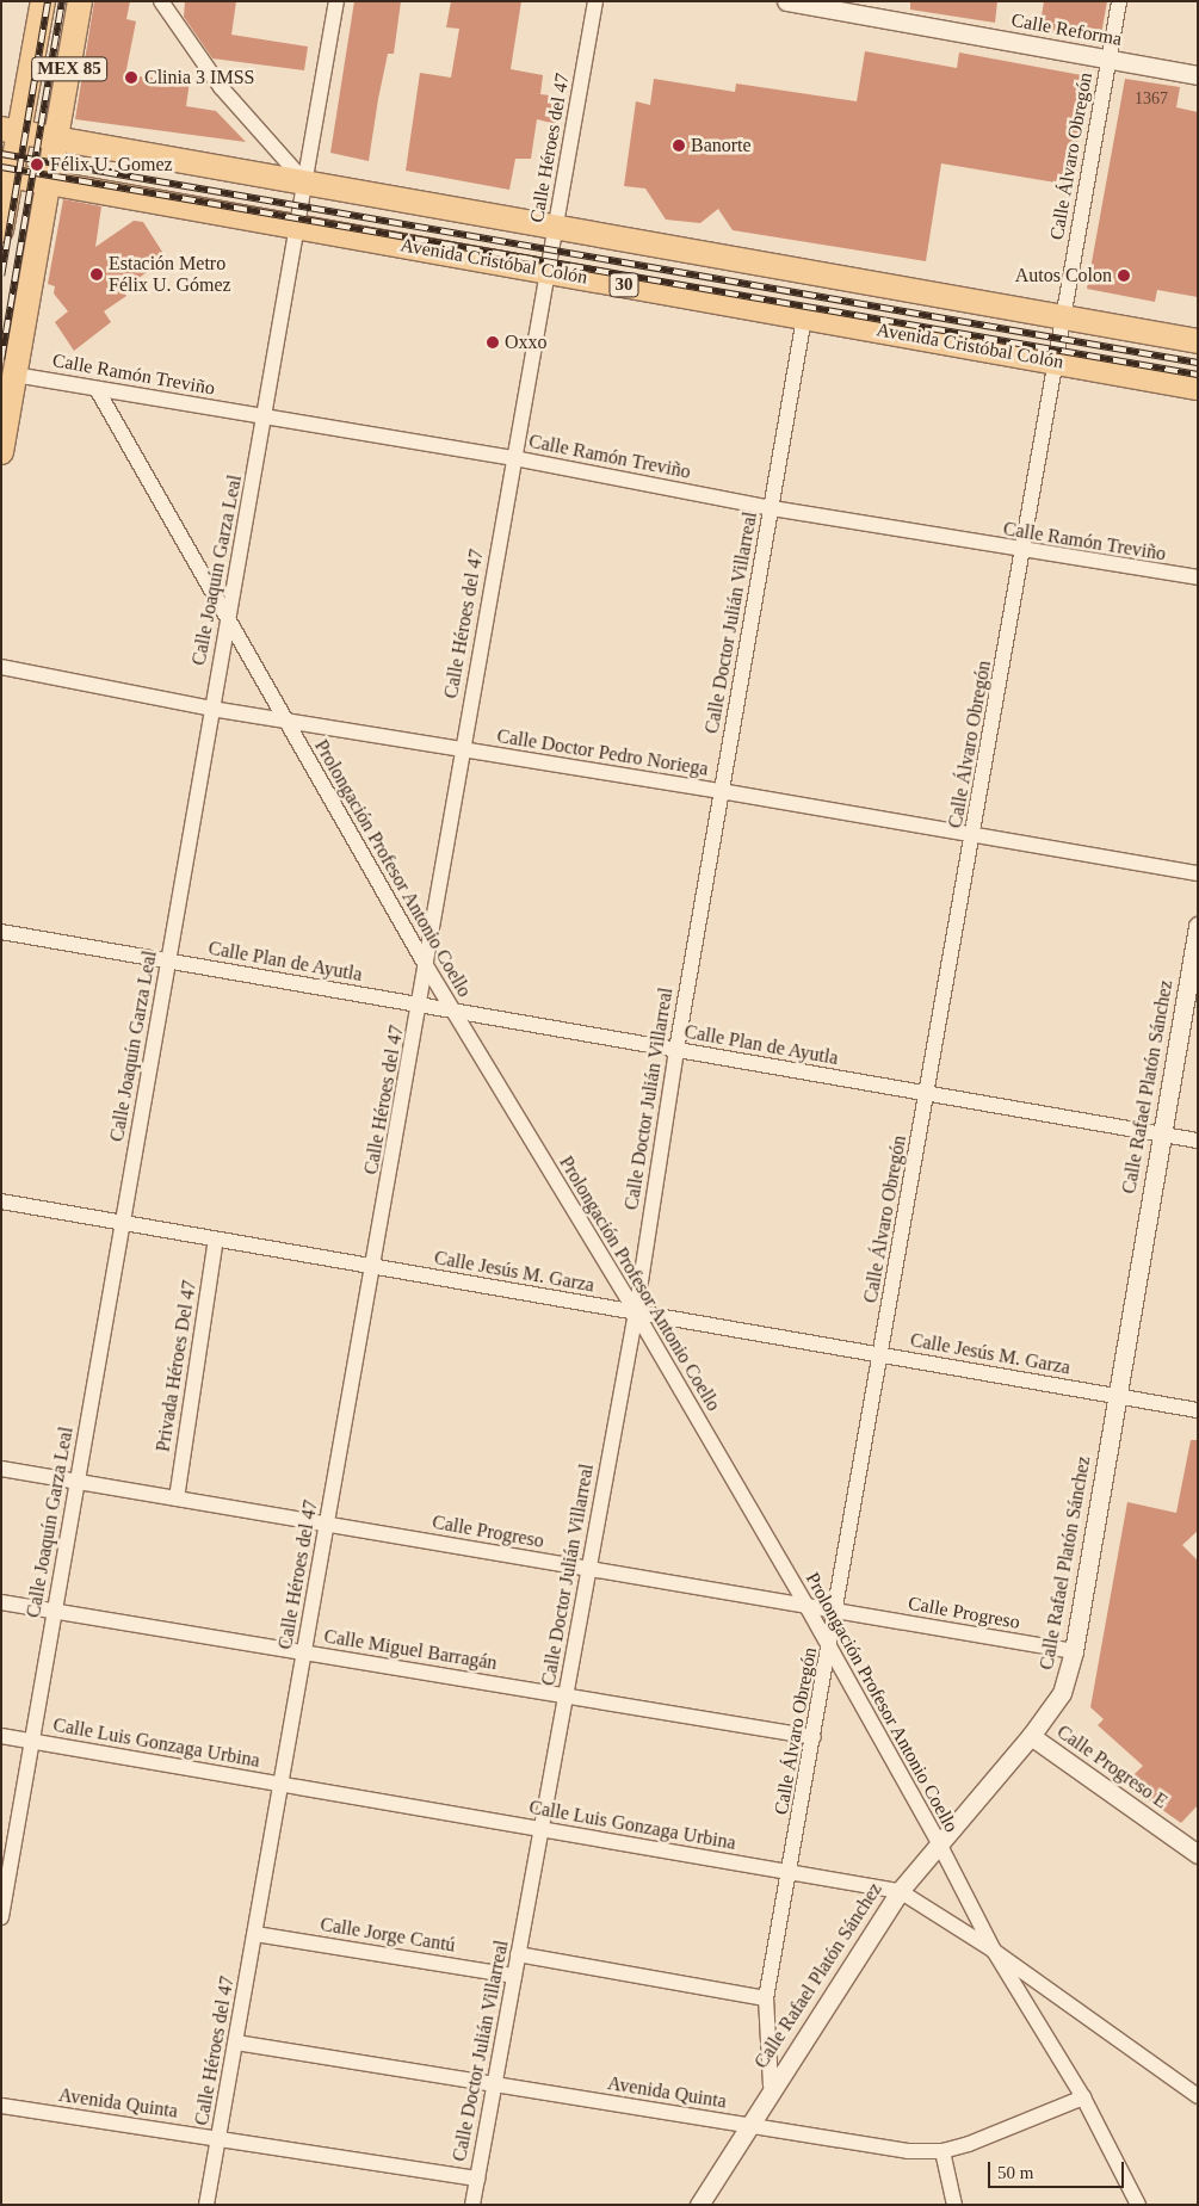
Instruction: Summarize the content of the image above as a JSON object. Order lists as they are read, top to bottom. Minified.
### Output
{"streets":{"main road":["MEX 85","Avenida Cristóbal Colón","30"],"street":["Calle Reforma","Calle Héroes del 47","Calle Álvaro Obregón","Calle Ramón Treviño","Calle Joaquín Garza Leal","Calle Doctor Julián Villarreal","Calle Doctor Pedro Noriega","Prolongación Profesor Antonio Coello","Calle Plan de Ayutla","Calle Rafael Platón Sánchez","Calle Jesús M. Garza","Privada Héroes Del 47","Calle Progreso","Calle Miguel Barragán","Calle Luis Gonzaga Urbina","Calle Progreso E","Calle Jorge Cantú","Avenida Quinta"]},"crossings":[["Calle Reforma","Calle Álvaro Obregón"],["MEX 85","Avenida Cristóbal Colón"],["MEX 85","30"],["MEX 85","Calle Ramón Treviño"],["Calle Héroes del 47","Avenida Cristóbal Colón"],["Calle Héroes del 47","30"],["Calle Héroes del 47","Calle Ramón Treviño"],["Calle Héroes del 47","Calle Doctor Pedro Noriega"],["Calle Héroes del 47","Prolongación Profesor Antonio Coello"],["Calle Héroes del 47","Calle Plan de Ayutla"],["Calle Héroes del 47","Calle Jesús M. Garza"],["Calle Héroes del 47","Calle Progreso"],["Calle Héroes del 47","Calle Miguel Barragán"],["Calle Héroes del 47","Calle Luis Gonzaga Urbina"],["Calle Héroes del 47","Calle Jorge Cantú"],["Calle Héroes del 47","Avenida Quinta"],["Calle Álvaro Obregón","Avenida Cristóbal Colón"],["Calle Álvaro Obregón","30"],["Calle Álvaro Obregón","Calle Ramón Treviño"],["Calle Álvaro Obregón","Calle Doctor Pedro Noriega"],["Calle Álvaro Obregón","Prolongación Profesor Antonio Coello"],["Calle Álvaro Obregón","Calle Plan de Ayutla"],["Calle Álvaro Obregón","Calle Rafael Platón Sánchez"],["Calle Álvaro Obregón","Calle Jesús M. Garza"],["Calle Álvaro Obregón","Calle Progreso"],["Calle Álvaro Obregón","Calle Miguel Barragán"],["Calle Álvaro Obregón","Calle Luis Gonzaga Urbina"],["Avenida Cristóbal Colón","Calle Joaquín Garza Leal"],["Avenida Cristóbal Colón","Calle Doctor Julián Villarreal"],["30","Calle Joaquín Garza Leal"],["Calle Ramón Treviño","Calle Joaquín Garza Leal"],["Calle Ramón Treviño","Calle Doctor Julián Villarreal"],["Calle Ramón Treviño","Prolongación Profesor Antonio Coello"],["Calle Joaquín Garza Leal","Calle Doctor Pedro Noriega"],["Calle Joaquín Garza Leal","Prolongación Profesor Antonio Coello"],["Calle Joaquín Garza Leal","Calle Plan de Ayutla"],["Calle Joaquín Garza Leal","Calle Jesús M. Garza"],["Calle Joaquín Garza Leal","Calle Progreso"],["Calle Joaquín Garza Leal","Calle Miguel Barragán"],["Calle Joaquín Garza Leal","Calle Luis Gonzaga Urbina"],["Calle Doctor Julián Villarreal","Calle Doctor Pedro Noriega"],["Calle Doctor Julián Villarreal","Prolongación Profesor Antonio Coello"],["Calle Doctor Julián Villarreal","Calle Plan de Ayutla"],["Calle Doctor Julián Villarreal","Calle Jesús M. Garza"],["Calle Doctor Julián Villarreal","Calle Progreso"],["Calle Doctor Julián Villarreal","Calle Miguel Barragán"],["Calle Doctor Julián Villarreal","Calle Luis Gonzaga Urbina"],["Calle Doctor Julián Villarreal","Calle Jorge Cantú"],["Calle Doctor Julián Villarreal","Avenida Quinta"],["Calle Doctor Pedro Noriega","Prolongación Profesor Antonio Coello"],["Prolongación Profesor Antonio Coello","Calle Plan de Ayutla"],["Prolongación Profesor Antonio Coello","Calle Rafael Platón Sánchez"],["Prolongación Profesor Antonio Coello","Calle Jesús M. Garza"],["Prolongación Profesor Antonio Coello","Calle Progreso"],["Prolongación Profesor Antonio Coello","Calle Luis Gonzaga Urbina"],["Prolongación Profesor Antonio Coello","Avenida Quinta"],["Calle Plan de Ayutla","Calle Rafael Platón Sánchez"],["Calle Rafael Platón Sánchez","Calle Jesús M. Garza"],["Calle Rafael Platón Sánchez","Calle Progreso"],["Calle Rafael Platón Sánchez","Calle Luis Gonzaga Urbina"],["Calle Rafael Platón Sánchez","Calle Progreso E"],["Calle Rafael Platón Sánchez","Avenida Quinta"],["Calle Jesús M. Garza","Privada Héroes Del 47"],["Privada Héroes Del 47","Calle Progreso"]],"places":["Clinia 3 IMSS","Banorte","Félix U. Gomez","Estación Metro Félix U. Gómez","Autos Colon","Oxxo"],"house_numbers":["1367"],"scale_bar":"50 m"}
